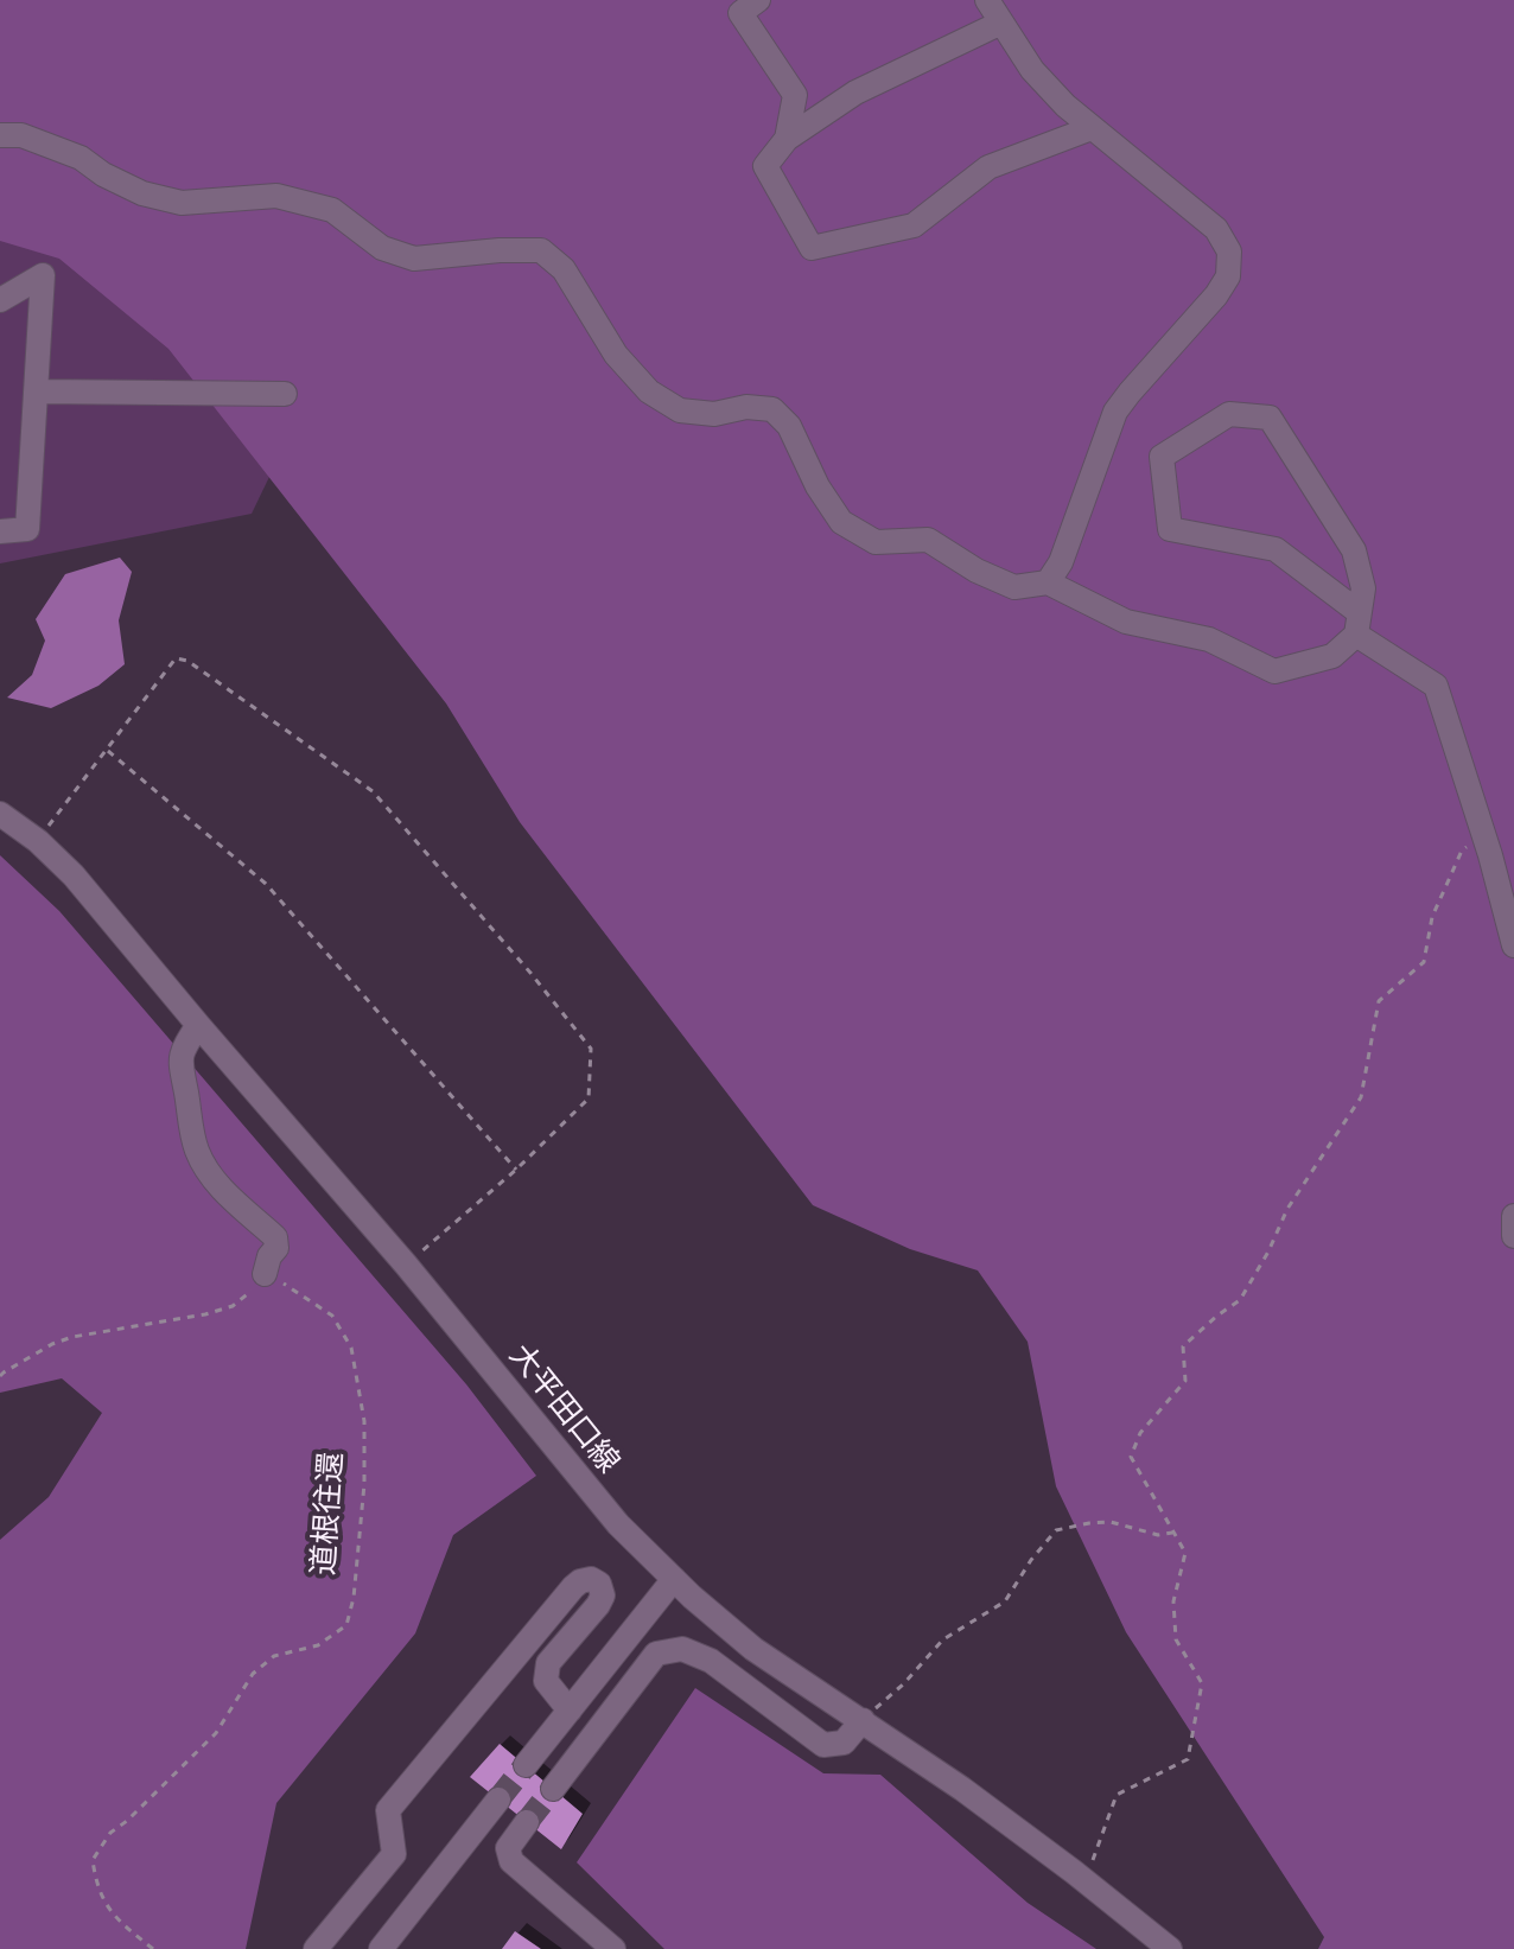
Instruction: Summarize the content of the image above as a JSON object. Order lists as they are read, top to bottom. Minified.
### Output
{"streets":{"street":["大平田口線"],"path":["道根往還"]}}
